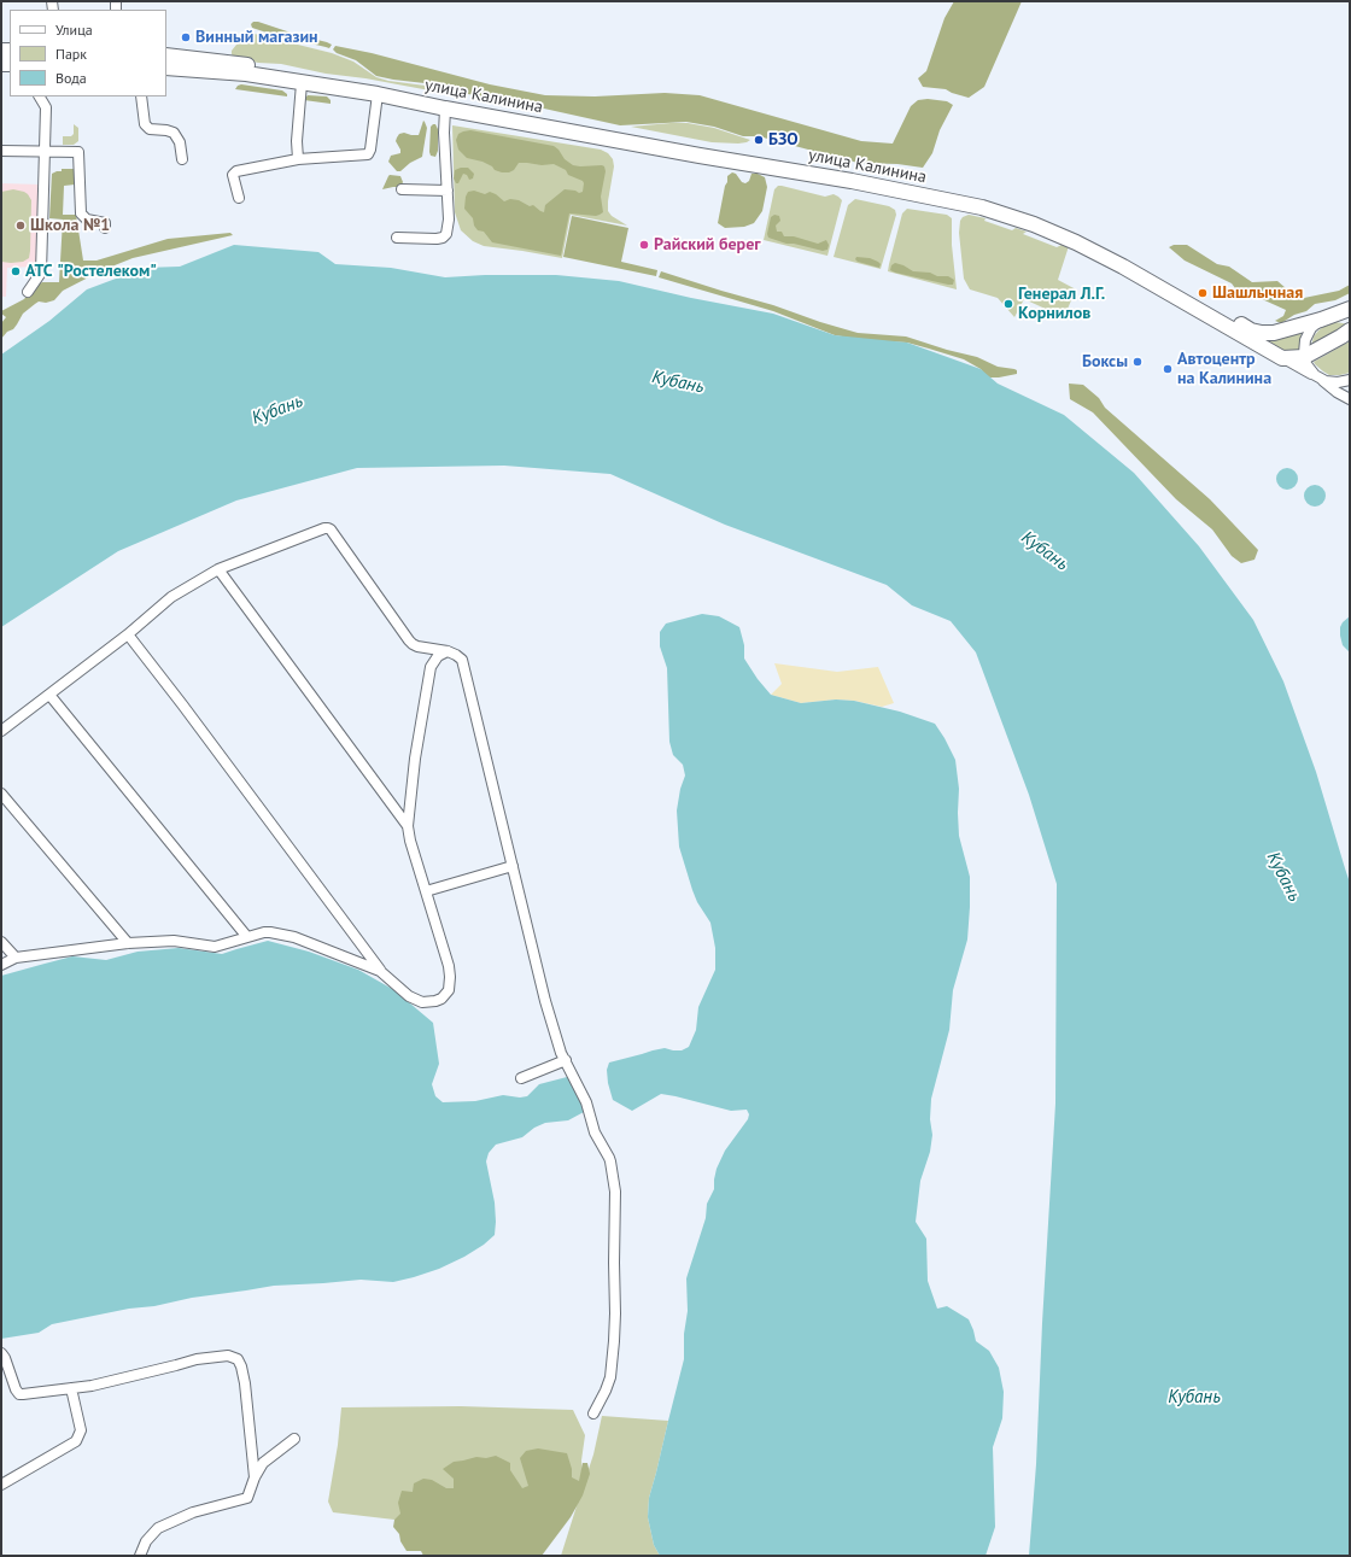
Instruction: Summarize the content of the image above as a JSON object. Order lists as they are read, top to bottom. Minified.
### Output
{"streets":{"highway":["улица Калинина"]},"water":["Кубань"],"places":["Винный магазин","БЗО","Школа №1","Райский берег","АТС \"Ростелеком\"","Шашлычная","Генерал Л.Г. Корнилов","Боксы","Автоцентр на Калинина"],"legend":["Улица","Парк","Вода"]}
